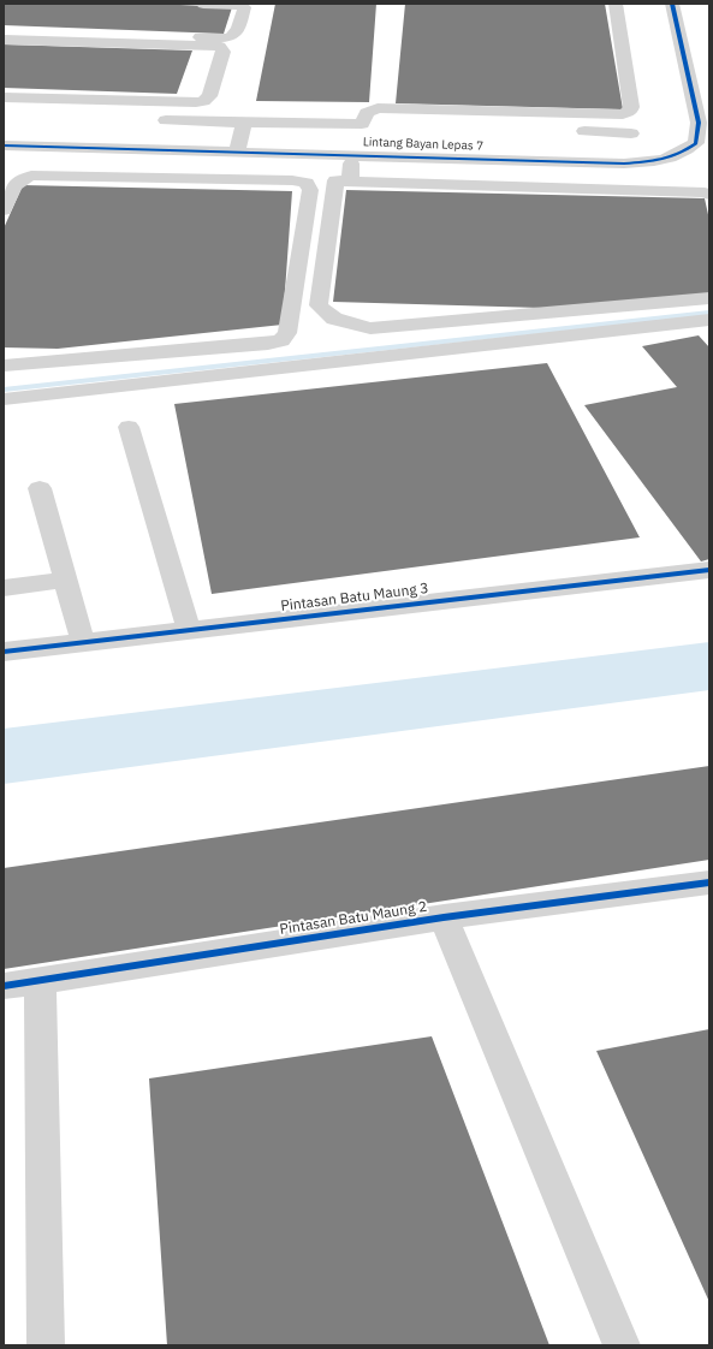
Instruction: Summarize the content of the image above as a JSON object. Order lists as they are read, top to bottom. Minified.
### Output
{"streets":{"street":["Lintang Bayan Lepas 7","Pintasan Batu Maung 3","Pintasan Batu Maung 2"]}}
